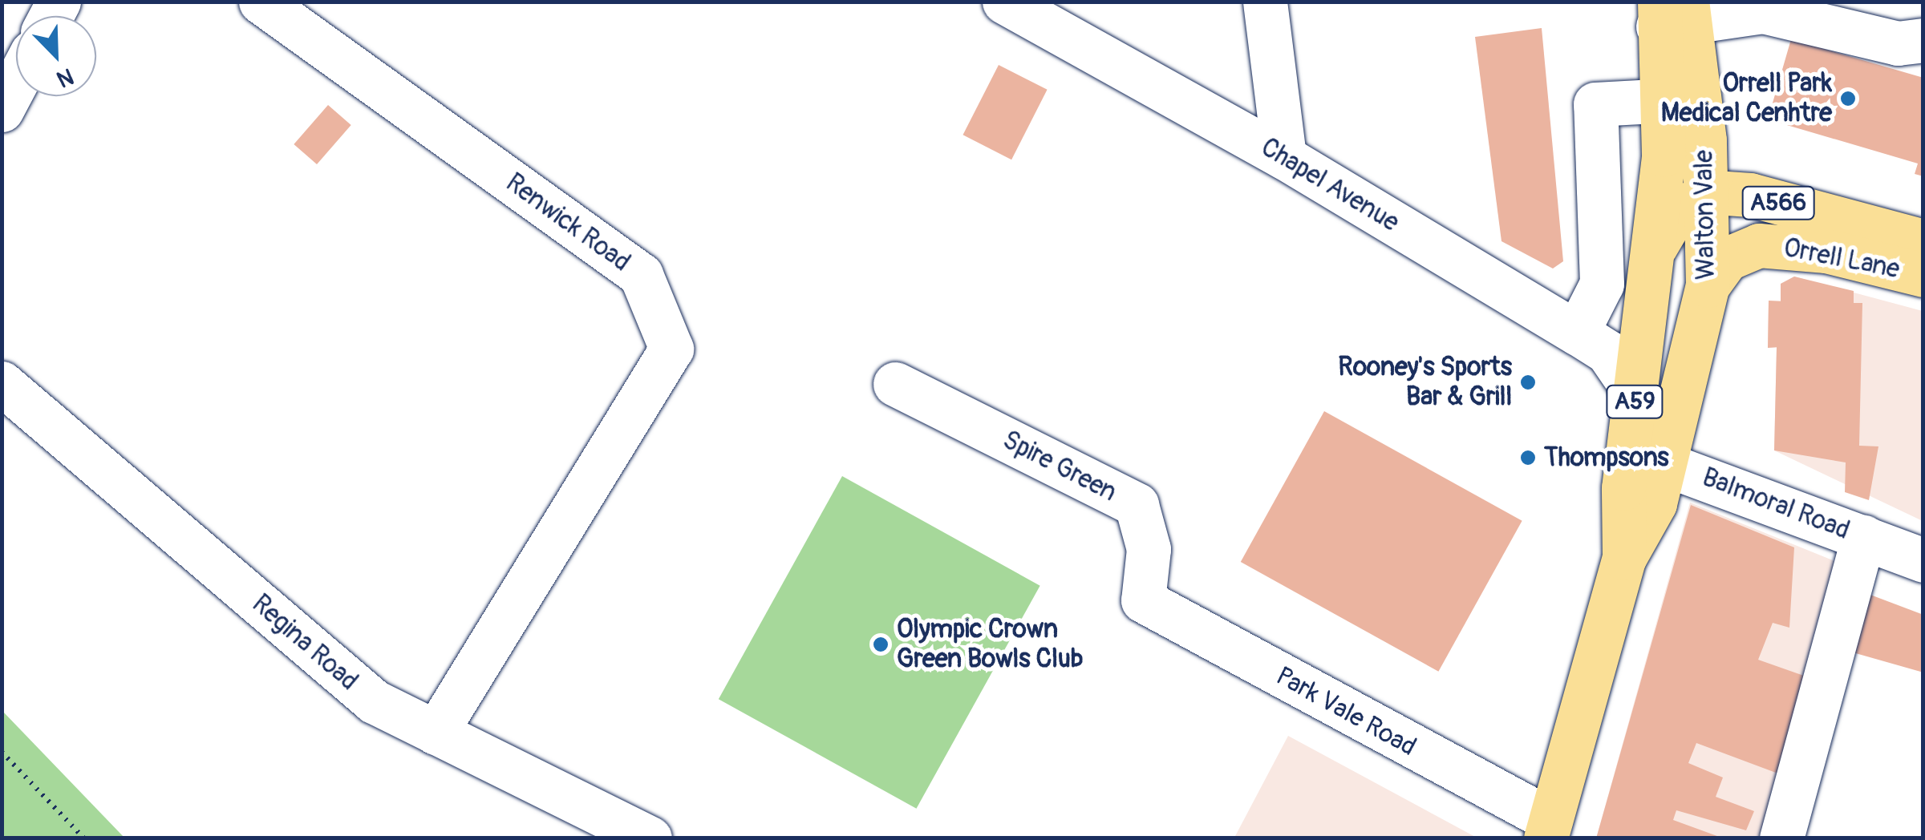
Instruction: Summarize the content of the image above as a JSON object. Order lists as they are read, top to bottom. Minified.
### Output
{"streets":{"main road":["A566","Walton Vale","Orrell Lane","A59"],"street":["Chapel Avenue","Renwick Road","Spire Green","Balmoral Road","Regina Road","Park Vale Road"]},"crossings":[["Chapel Avenue","Walton Vale"],["Walton Vale","Orrell Lane"],["Walton Vale","A59"],["Walton Vale","Balmoral Road"],["Walton Vale","Park Vale Road"],["Renwick Road","Regina Road"],["Orrell Lane","A59"],["Spire Green","Park Vale Road"]],"places":["Orrell Park Medical Cenhtre","Rooney's Sports Bar & Grill","Thompsons","Olympic Crown Green Bowls Club"],"north":"bottom right"}
